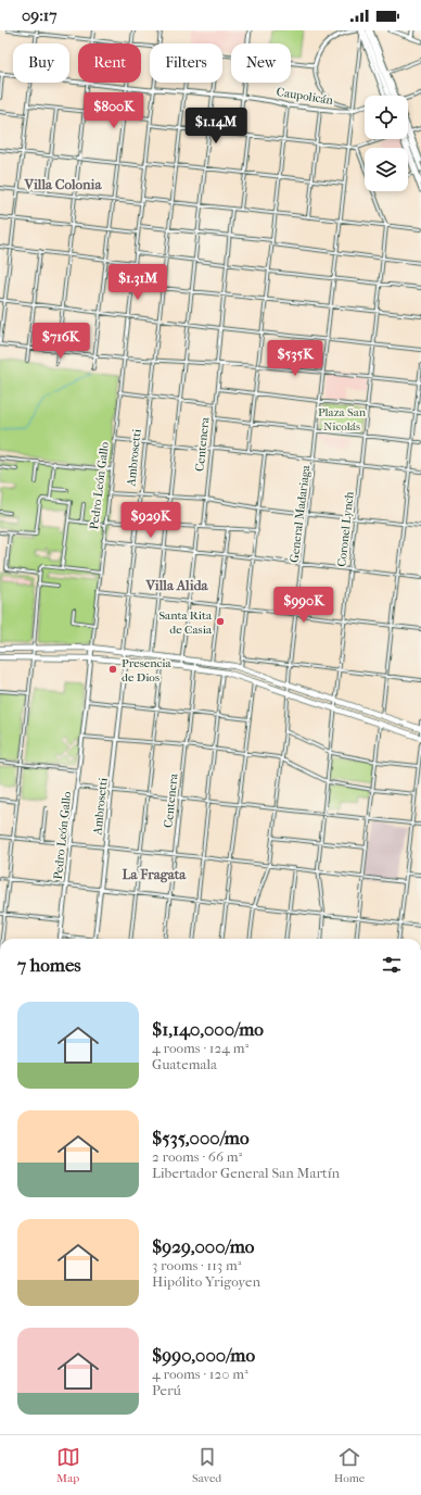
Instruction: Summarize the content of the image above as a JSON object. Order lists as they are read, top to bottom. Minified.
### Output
{"streets":{"street":["Caupolicán","Centenera","Ambrosetti","Pedro León Gallo","General Madariaga","Coronel Lynch"]},"crossings":[["Caupolicán","Ambrosetti"],["Caupolicán","Pedro León Gallo"],["Caupolicán","General Madariaga"]],"districts":["Villa Colonia","Villa Alida","La Fragata"],"parks":["Plaza San Nicolás"],"places":["Santa Rita de Casia","Presencia de Dios"],"page":{"status":"09:17","chip":["Buy","Rent","Filters","New"],"price":["$800K","$1.14M","$1.31M","$716K","$535K","$929K","$990K"],"heading":"7 homes","list":[{"name":"$1,140,000/mo","note":"4 rooms · 124 m² · Guatemala"},{"name":"$535,000/mo","note":"2 rooms · 66 m² · Libertador General San Martín"},{"name":"$929,000/mo","note":"3 rooms · 113 m² · Hipólito Yrigoyen"},{"name":"$990,000/mo","note":"4 rooms · 120 m² · Perú"}],"tabs":["Map","Saved","Home"]}}
